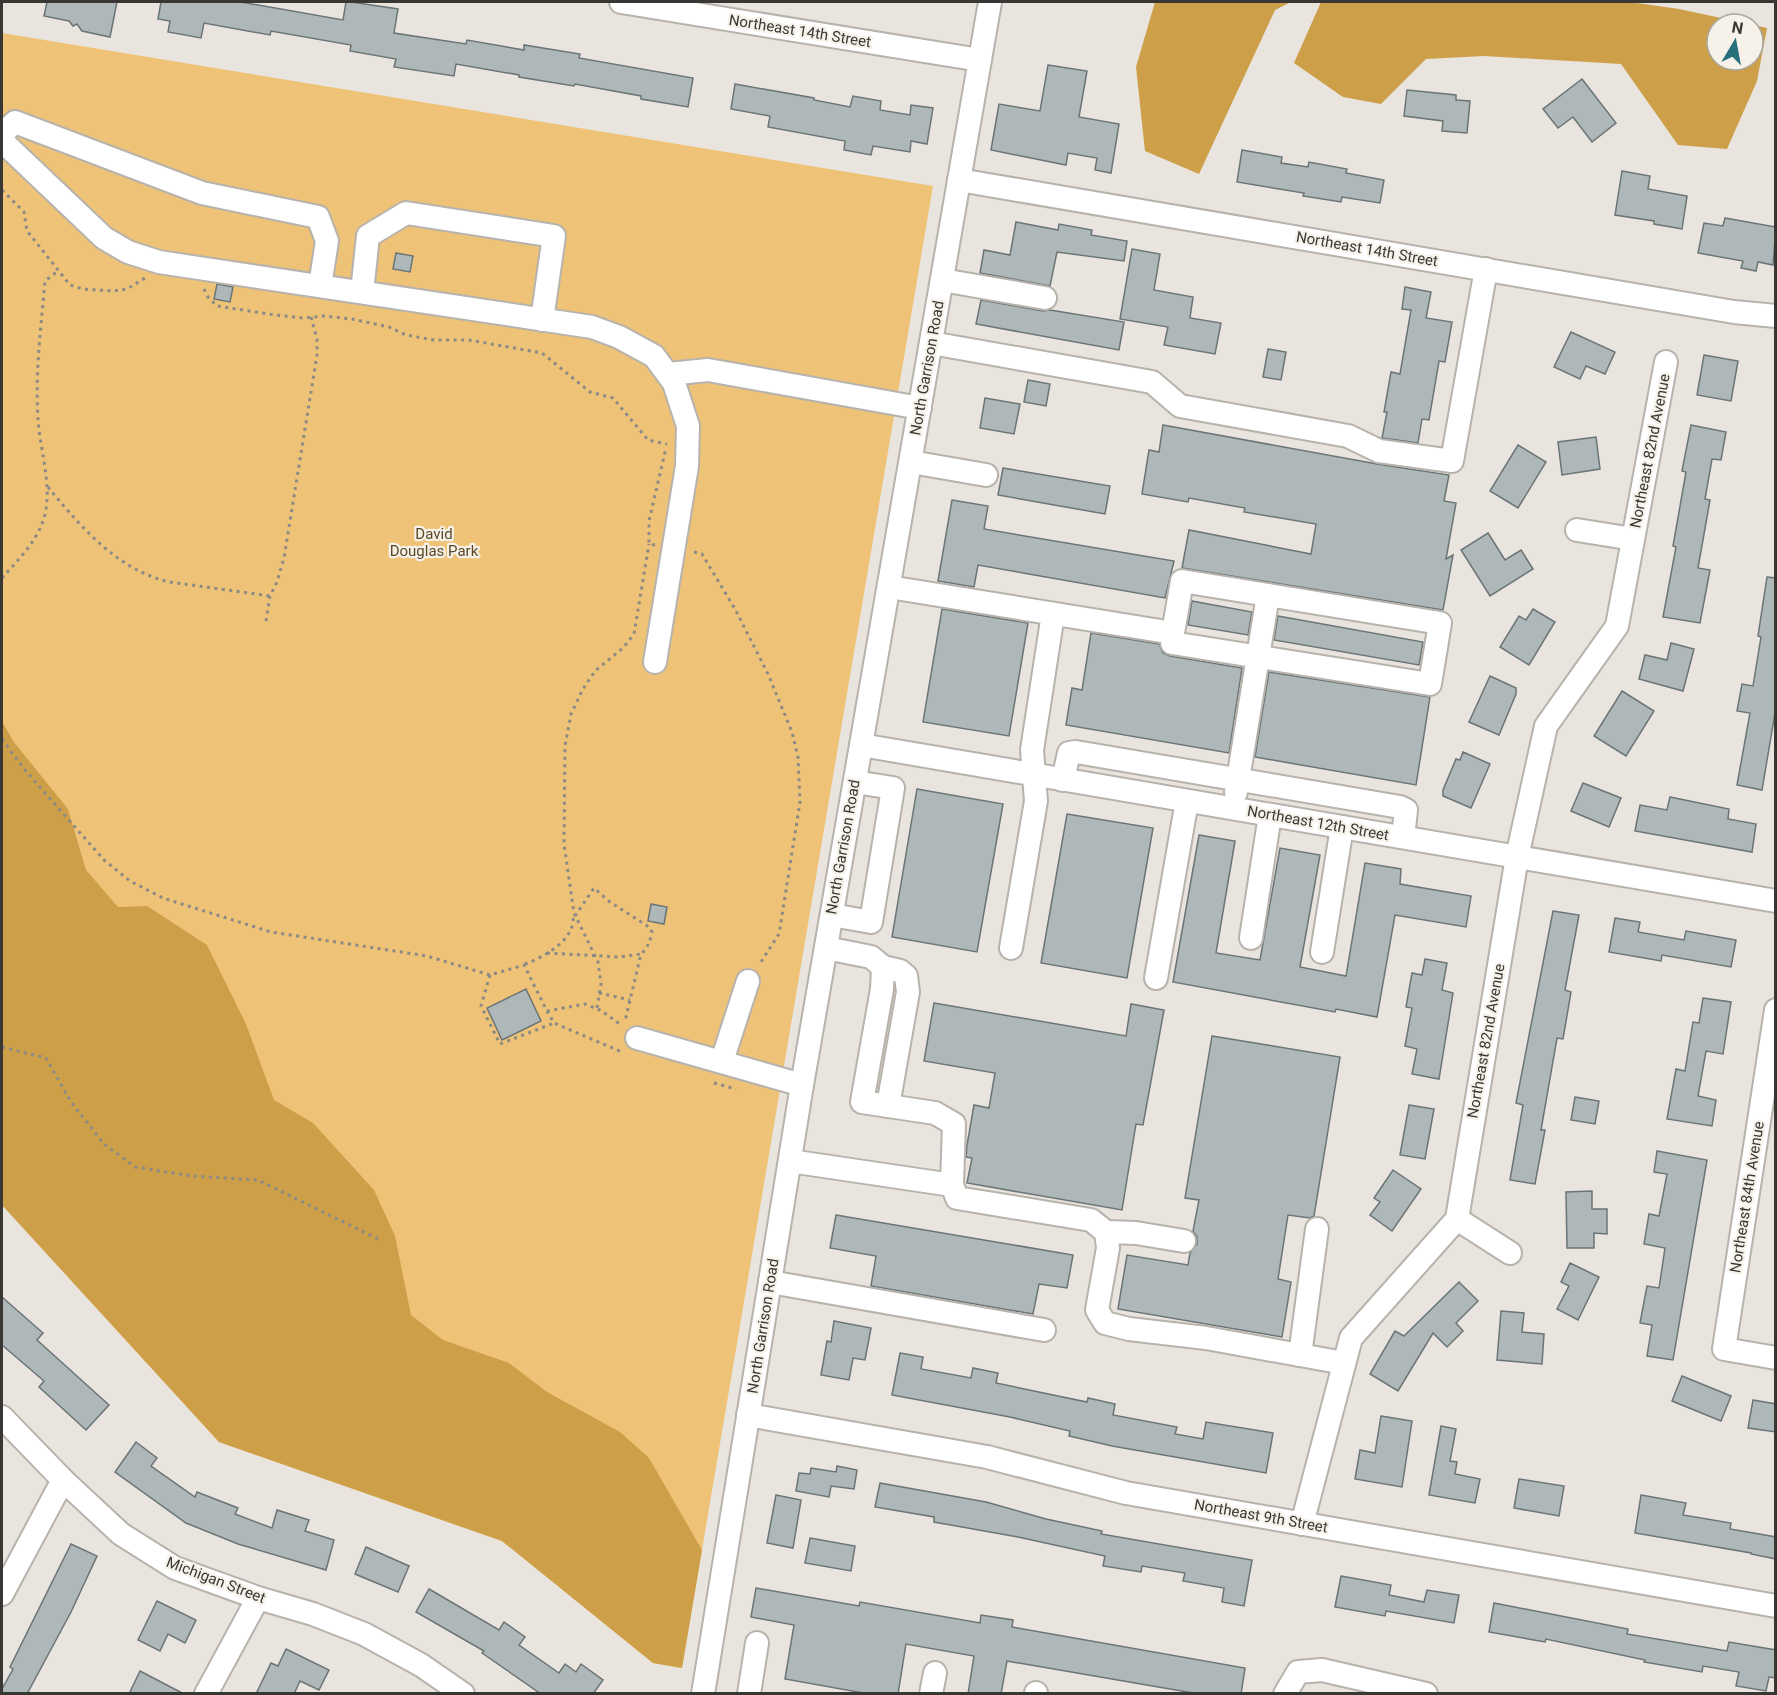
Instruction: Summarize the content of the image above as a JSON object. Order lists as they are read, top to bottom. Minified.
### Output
{"streets":{"street":["Northeast 14th Street","North Garrison Road","Northeast 82nd Avenue","Northeast 12th Street","Northeast 84th Avenue","Northeast 9th Street","Michigan Street"]},"crossings":[["Northeast 14th Street","North Garrison Road"],["North Garrison Road","Northeast 12th Street"],["North Garrison Road","Northeast 9th Street"],["Northeast 82nd Avenue","Northeast 12th Street"]],"parks":["David Douglas Park"],"north":"top"}
